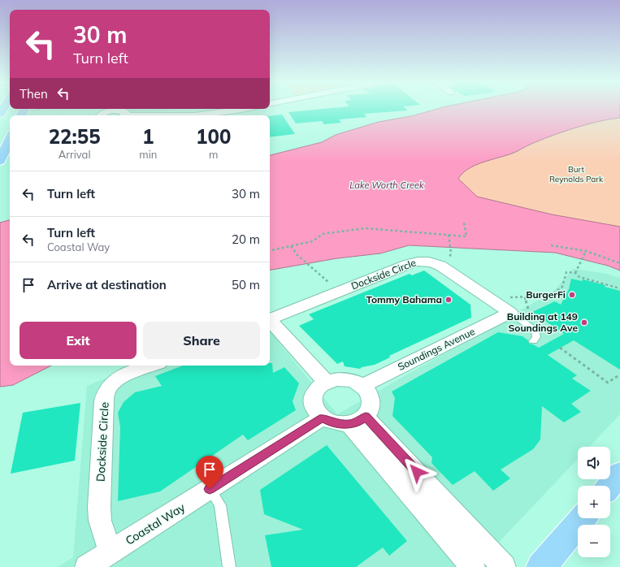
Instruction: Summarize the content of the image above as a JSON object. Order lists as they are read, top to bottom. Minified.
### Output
{"streets":{"street":["Dockside Circle","Soundings Avenue","Coastal Way"]},"crossings":[["Dockside Circle","Soundings Avenue"],["Dockside Circle","Coastal Way"],["Soundings Avenue","Coastal Way"]],"water":["Lake Worth Creek"],"parks":["Burt Reynolds Park"],"places":["BurgerFi","Tommy Bahama","Building at 149 Soundings Ave"],"page":{"turn":["30 m","Turn left"],"then":"Then","eta":["22:55","Arrival","1","min","100","m"],"list":[{"name":"Turn left","value":"30 m"},{"name":"Turn left","note":"Coastal Way","value":"20 m"},{"name":"Arrive at destination","value":"50 m"}],"buttons":["Exit","Share"],"map_buttons":["+","−"]}}
